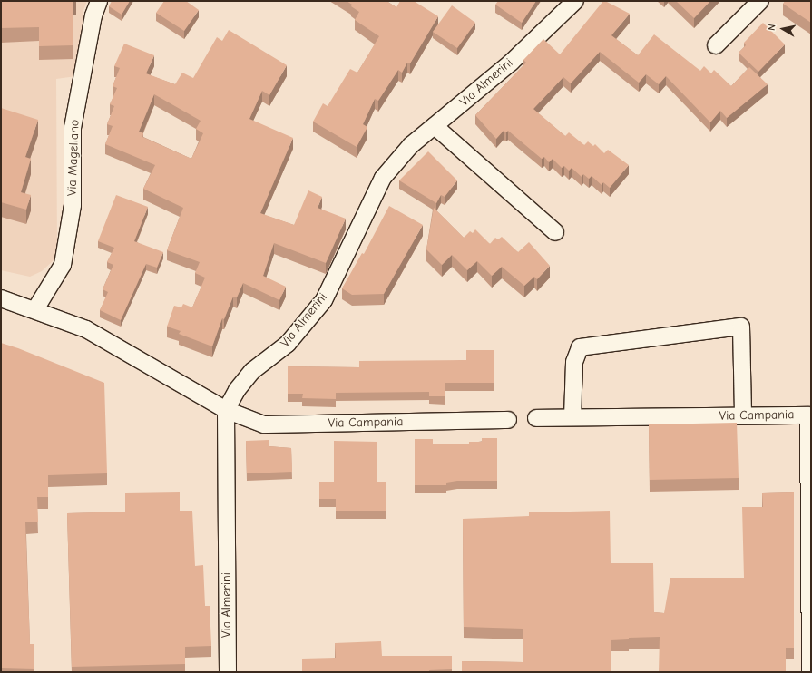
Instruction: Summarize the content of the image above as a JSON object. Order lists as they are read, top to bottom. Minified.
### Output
{"streets":{"street":["Via Almerini","Via Magellano","Via Campania"]},"crossings":[["Via Almerini","Via Campania"],["Via Magellano","Via Campania"]],"north":"left"}
